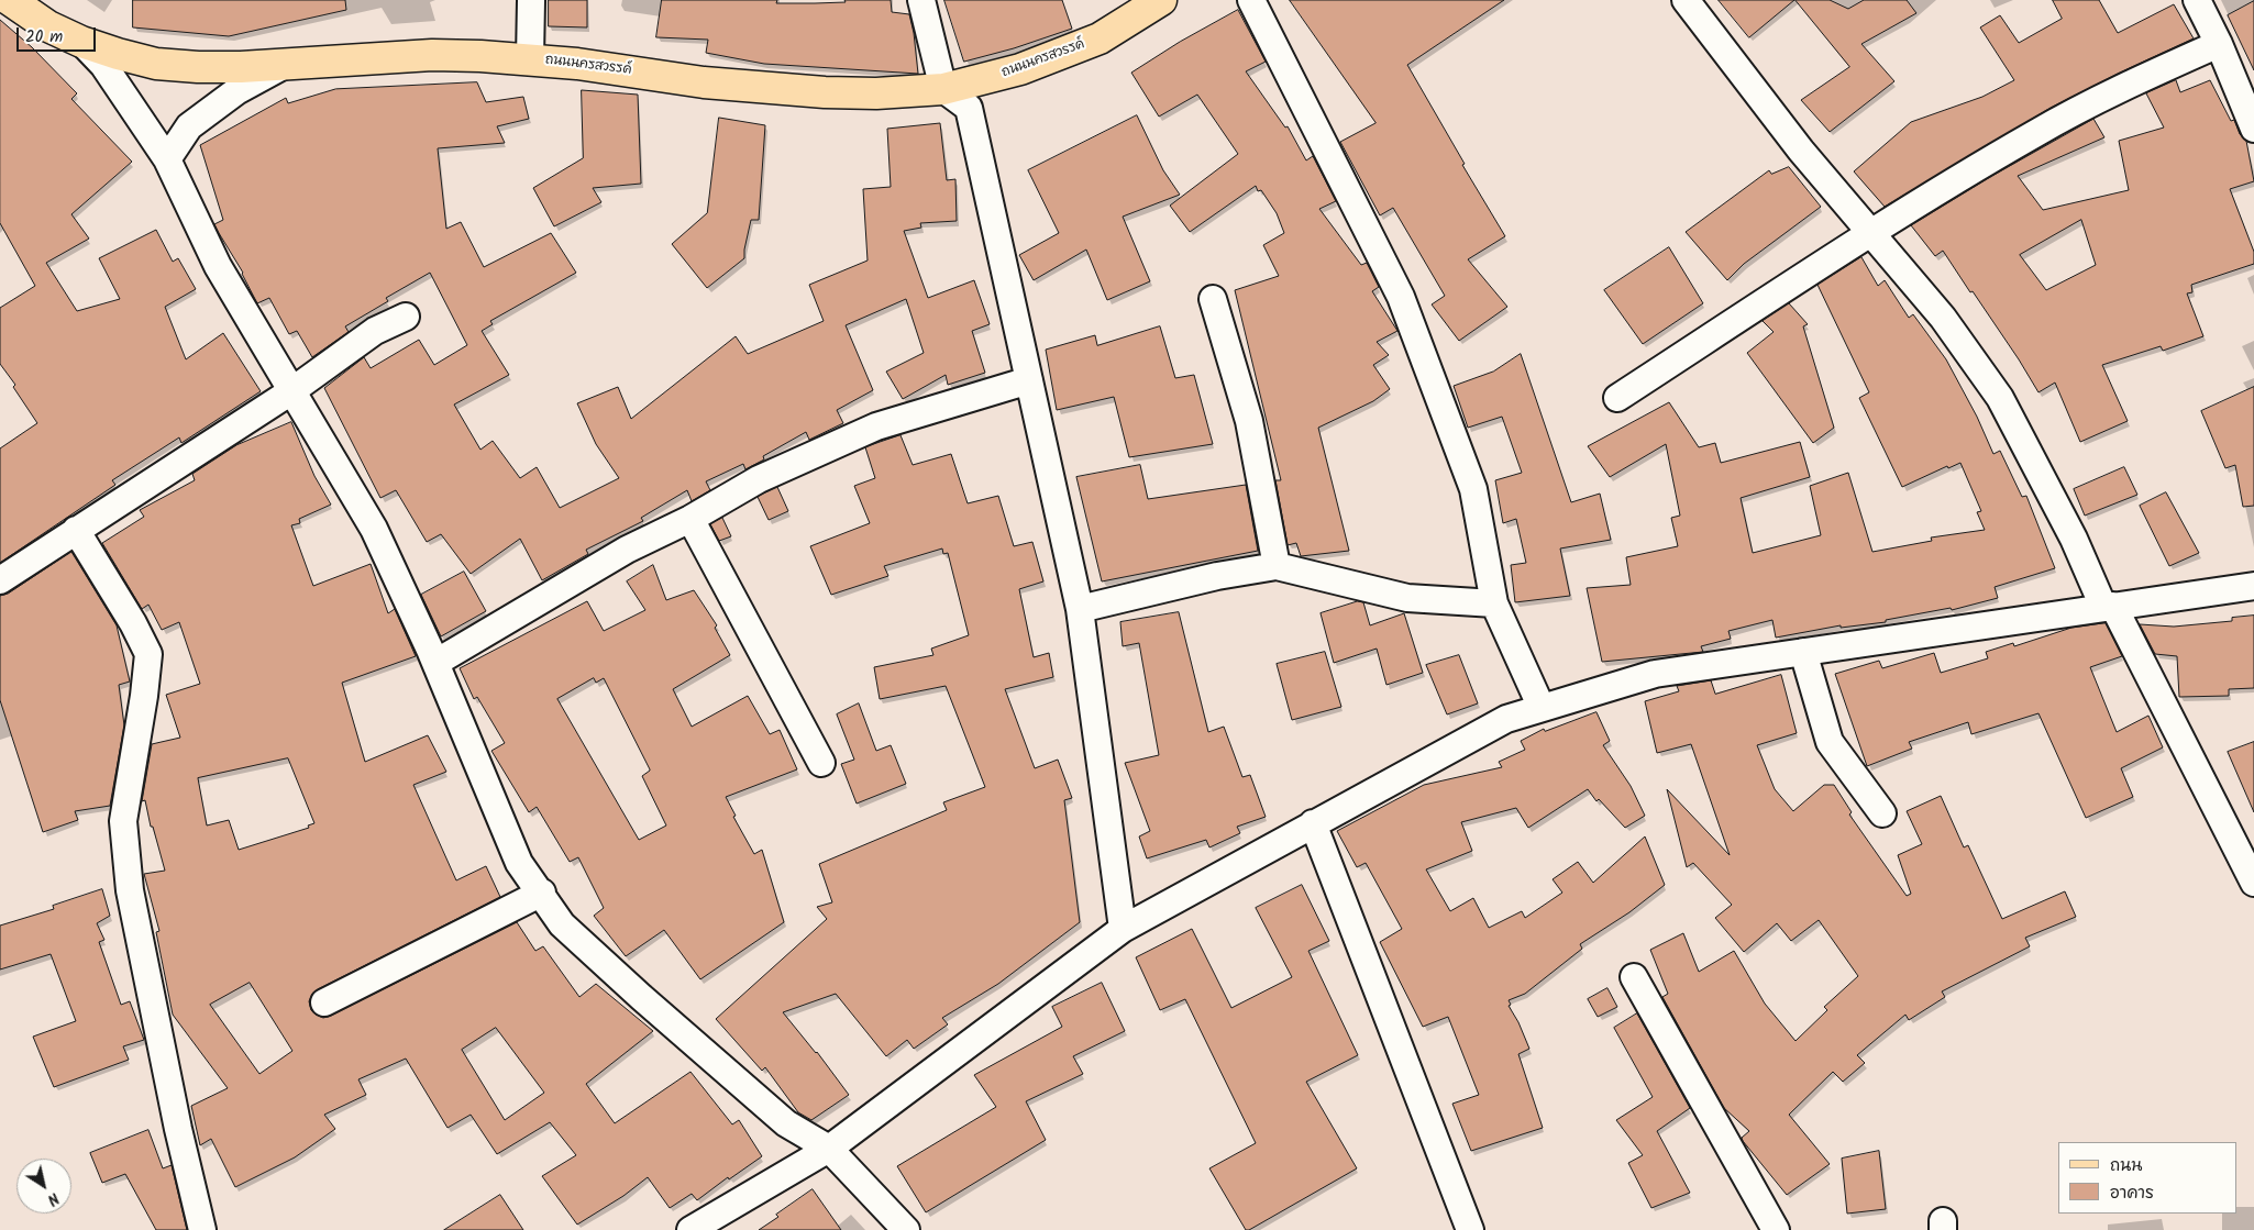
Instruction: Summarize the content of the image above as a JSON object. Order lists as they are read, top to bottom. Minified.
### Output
{"streets":{"main road":["ถนนนครสวรรค์"]},"legend":["ถนน","อาคาร"],"scale_bar":"20 m","north":"bottom right"}
